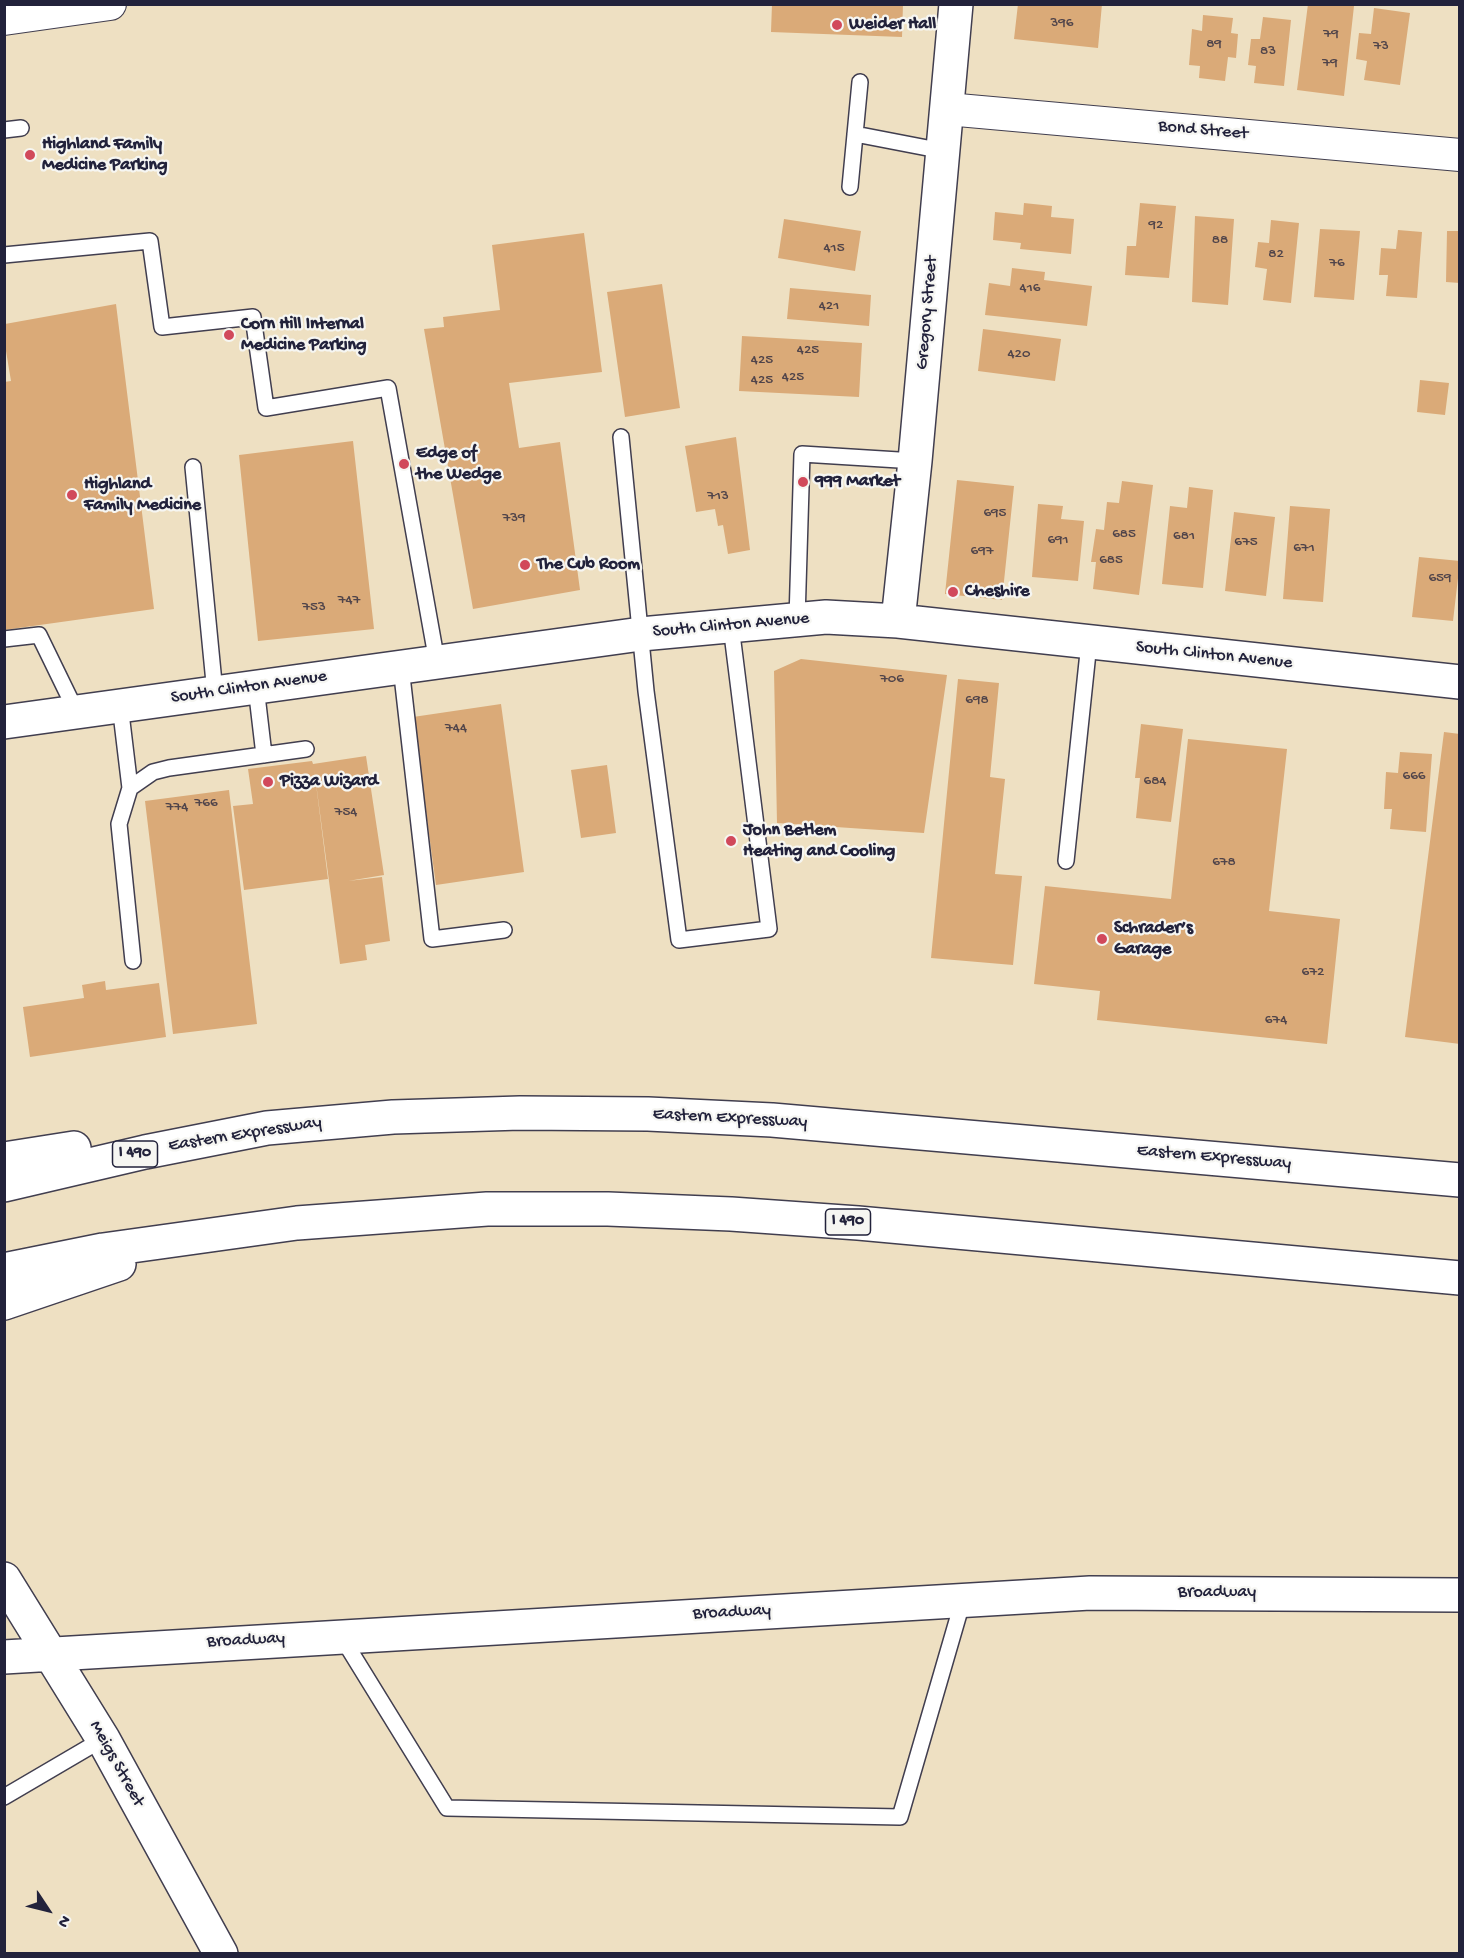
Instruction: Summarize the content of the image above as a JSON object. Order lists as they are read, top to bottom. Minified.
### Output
{"streets":{"main road":["Gregory Street","South Clinton Avenue","Eastern Expressway","I 490","Broadway","Meigs Street"],"street":["Bond Street"]},"crossings":[["Bond Street","Gregory Street"],["Gregory Street","South Clinton Avenue"],["Broadway","Meigs Street"]],"places":["Weider Hall","Highland Family Medicine Parking","Corn Hill Internal Medicine Parking","Edge of the Wedge","999 Market","Highland Family Medicine","The Cub Room","Cheshire","Pizza Wizard","John Betlem Heating and Cooling","Schrader’s Garage"],"house_numbers":["396","79","89","73","83","79","92","88","415","82","76","416","421","425","420","425","425","425","713","695","739","685","681","691","675","671","697","685","659","747","753","706","698","744","666","684","766","774","754","678","672","674"],"north":"bottom right"}
